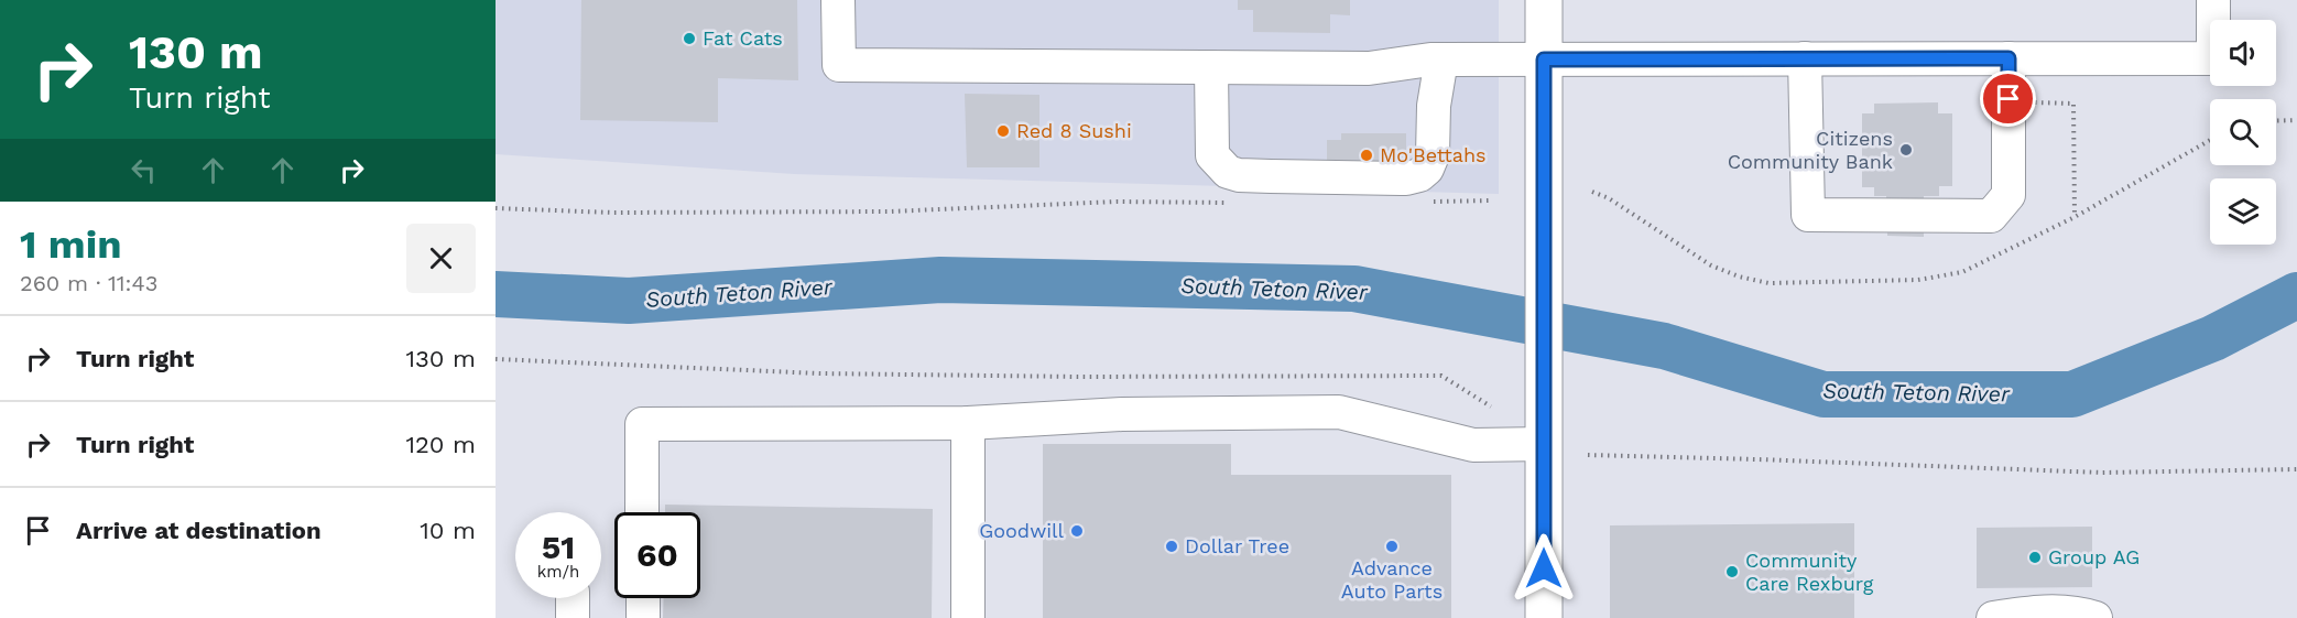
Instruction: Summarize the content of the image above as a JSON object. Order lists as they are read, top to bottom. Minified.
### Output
{"water":["South Teton River"],"places":["Fat Cats","Red 8 Sushi","Citizens Community Bank","Mo'Bettahs","Goodwill","Dollar Tree","Advance Auto Parts","Group AG","Community Care Rexburg"],"page":{"turn":["130 m","Turn right"],"heading":["1 min","260 m · 11:43"],"list":[{"name":"Turn right","value":"130 m"},{"name":"Turn right","value":"120 m"},{"name":"Arrive at destination","value":"10 m"}],"speed":"51 km/h","limit":"60"}}
